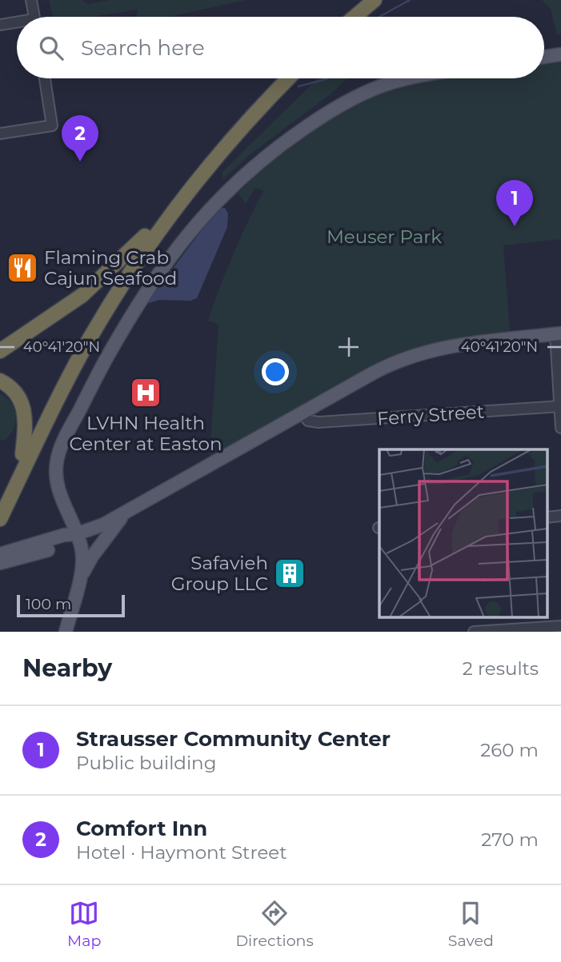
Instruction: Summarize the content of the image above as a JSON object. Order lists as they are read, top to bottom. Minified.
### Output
{"streets":{"street":["Ferry Street"]},"parks":["Meuser Park"],"places":{"restaurant":["Flaming Crab Cajun Seafood"],"hospital":["LVHN Health Center at Easton"],"building":["Safavieh Group LLC"]},"scale_bar":"100 m","page":{"search":"Search here","pins":["2","1"],"scale":"100 m","heading":["Nearby","2 results"],"list":[{"mark":"1","name":"Strausser Community Center","note":"Public building","value":"260 m"},{"mark":"2","name":"Comfort Inn","note":"Hotel · Haymont Street","value":"270 m"}],"nav":["Map","Directions","Saved"]},"coordinates":["40°41'20\"N"]}
